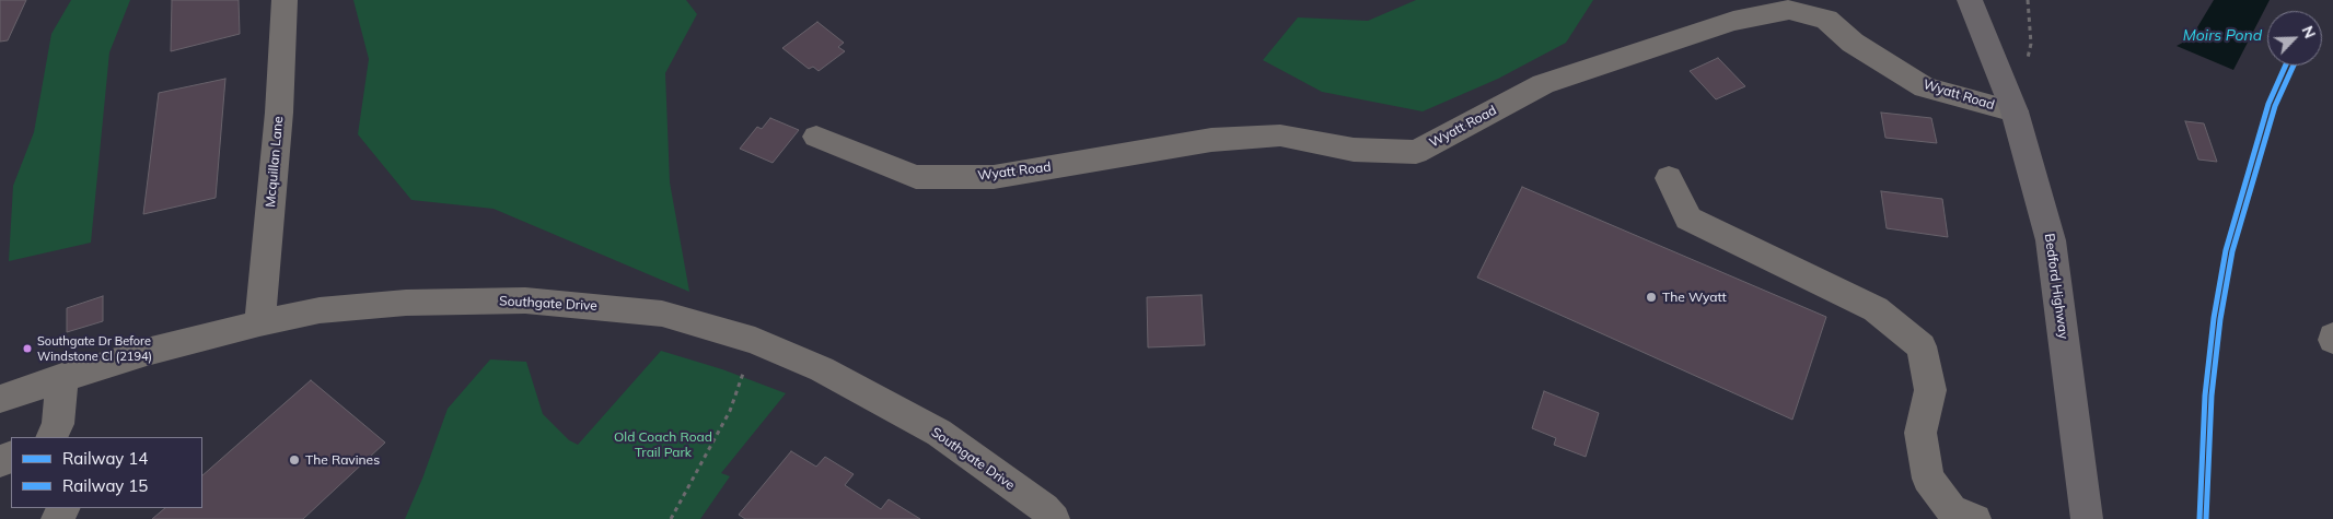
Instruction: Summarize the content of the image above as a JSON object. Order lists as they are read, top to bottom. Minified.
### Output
{"streets":{"main road":["Bedford Highway"],"street":["Wyatt Road","Mcquillan Lane","Southgate Drive"]},"crossings":[["Wyatt Road","Bedford Highway"],["Mcquillan Lane","Southgate Drive"]],"water":["Moirs Pond"],"parks":["Old Coach Road Trail Park"],"places":["The Wyatt","Southgate Dr Before Windstone Cl (2194)","The Ravines"],"lines":["rail line 14","rail line 15"],"legend":["Railway 14","Railway 15"],"north":"top right"}
